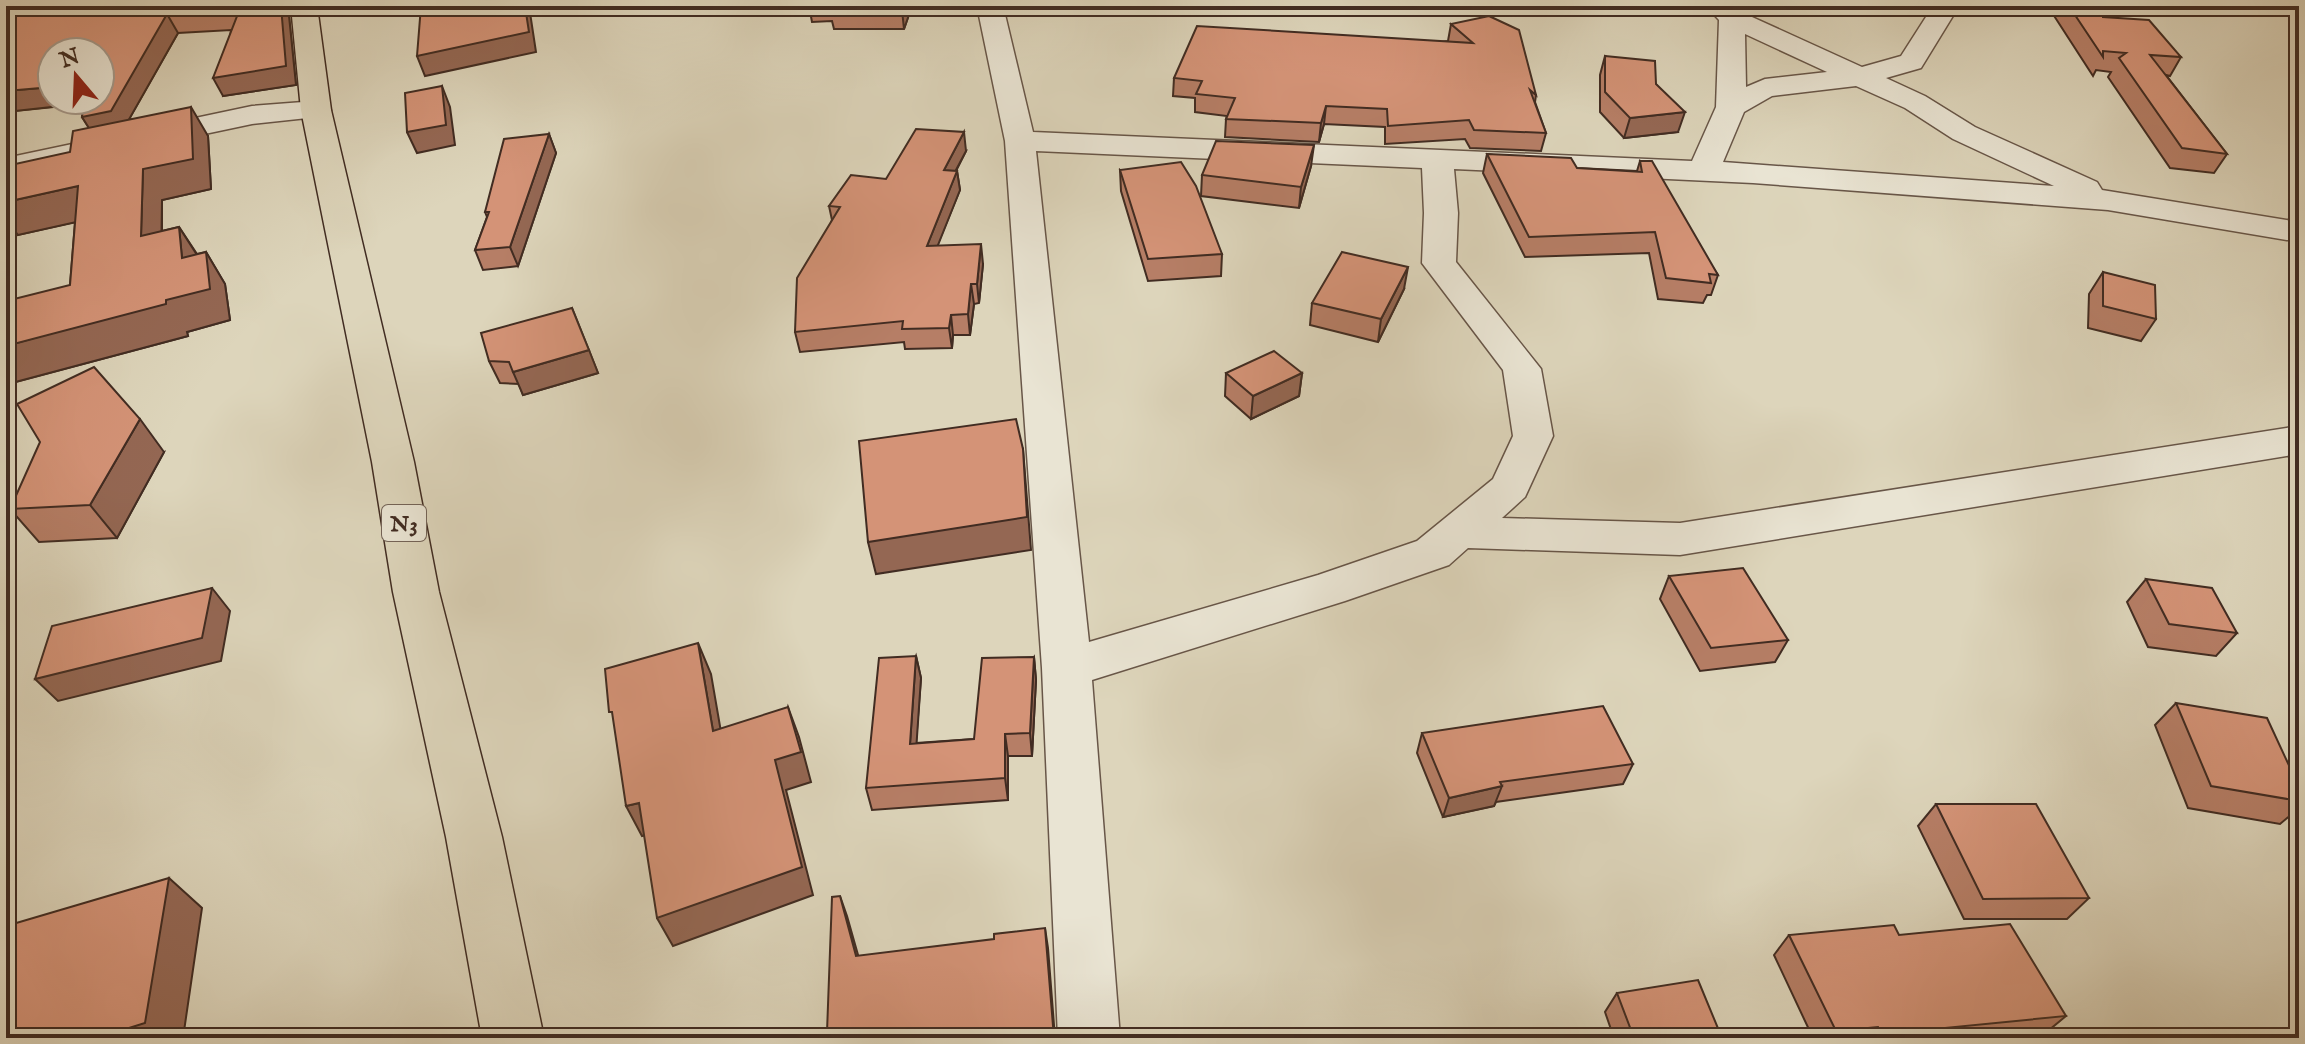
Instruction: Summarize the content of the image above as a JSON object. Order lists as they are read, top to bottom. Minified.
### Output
{"streets":{"highway":["N3"]},"north":"top"}
